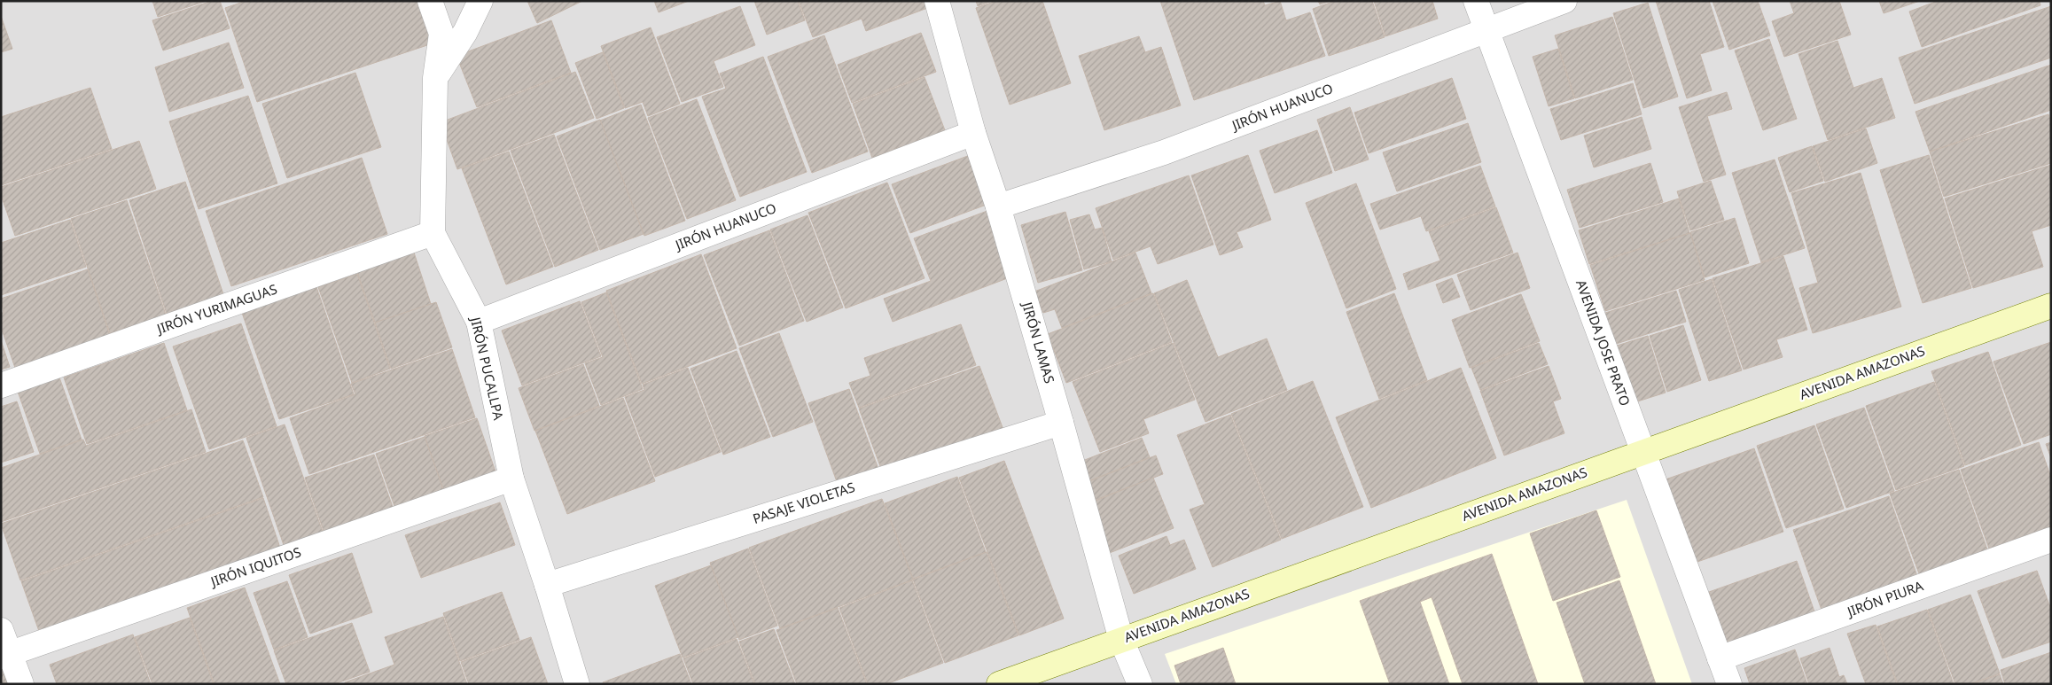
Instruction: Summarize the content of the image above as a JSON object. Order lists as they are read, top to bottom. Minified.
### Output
{"streets":{"street":["JIRÓN HUANUCO","JIRÓN YURIMAGUAS","JIRÓN LAMAS","AVENIDA JOSE PRATO","JIRÓN PUCALLPA","AVENIDA AMAZONAS","PASAJE VIOLETAS","JIRÓN IQUITOS","JIRÓN PIURA"]},"crossings":[["JIRÓN HUANUCO","JIRÓN LAMAS"],["JIRÓN HUANUCO","AVENIDA JOSE PRATO"],["JIRÓN HUANUCO","JIRÓN PUCALLPA"],["JIRÓN YURIMAGUAS","JIRÓN PUCALLPA"],["JIRÓN LAMAS","AVENIDA AMAZONAS"],["JIRÓN LAMAS","PASAJE VIOLETAS"],["AVENIDA JOSE PRATO","AVENIDA AMAZONAS"],["AVENIDA JOSE PRATO","JIRÓN PIURA"],["JIRÓN PUCALLPA","PASAJE VIOLETAS"],["JIRÓN PUCALLPA","JIRÓN IQUITOS"]]}
